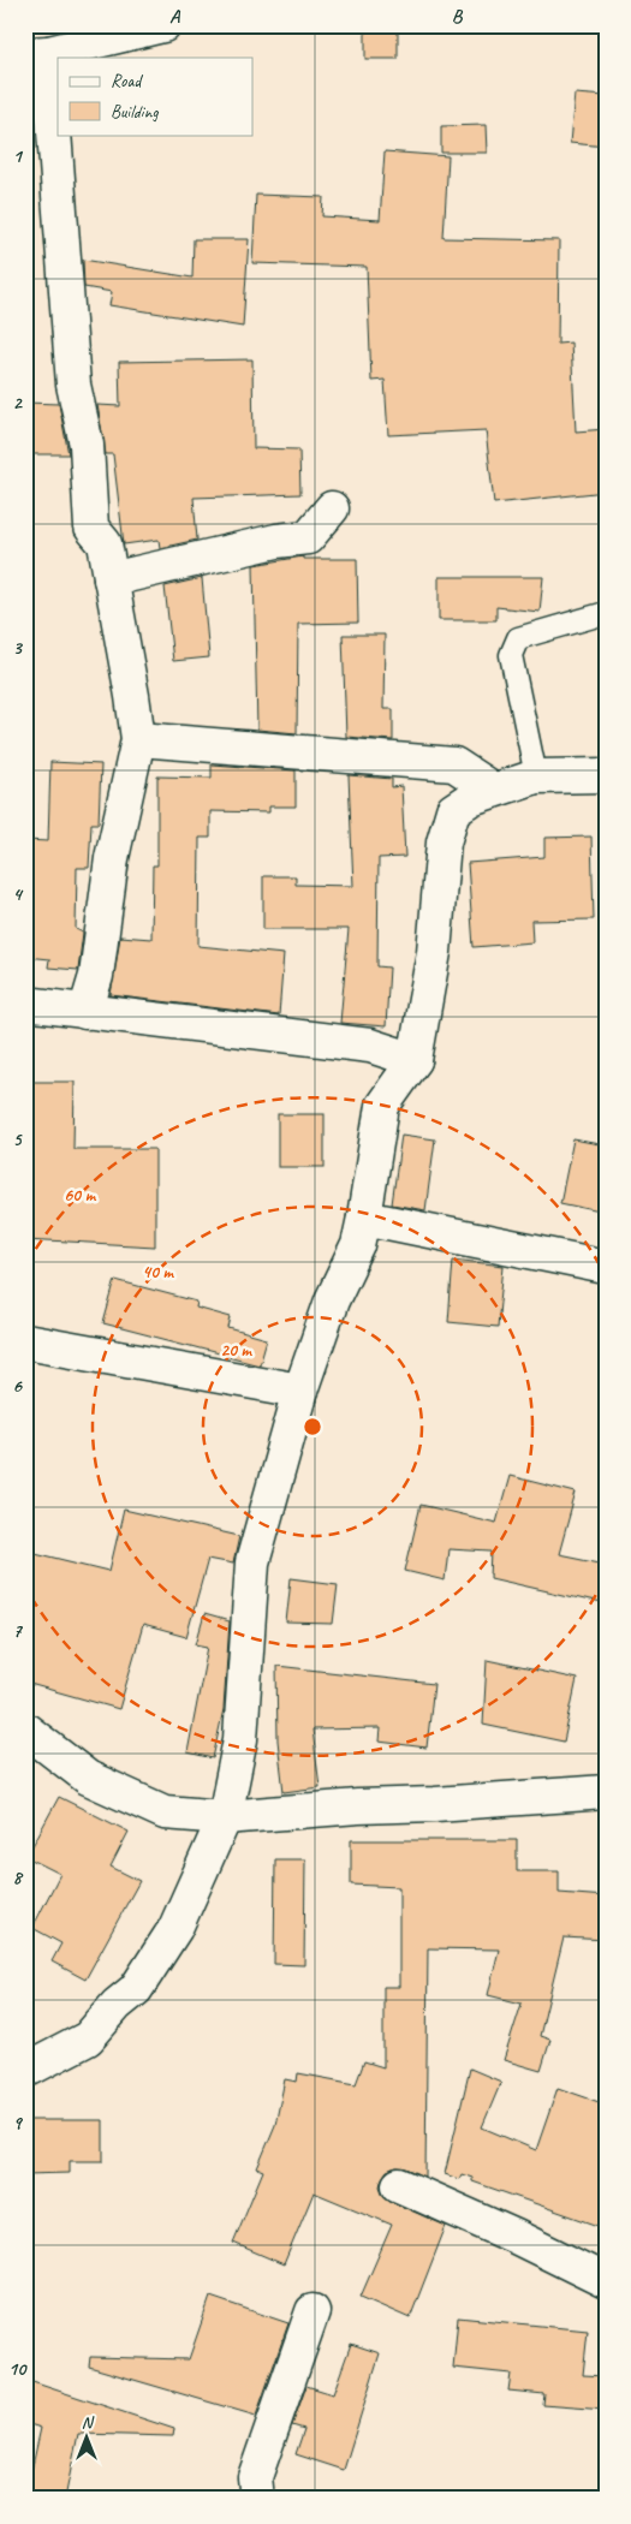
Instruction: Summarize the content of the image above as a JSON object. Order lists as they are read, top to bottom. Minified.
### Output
{"legend":["Road","Building"],"north":"top","grid":{"columns":["A","B"],"rows":["1","2","3","4","5","6","7","8","9","10"]},"rings":["60 m","40 m","20 m"]}
